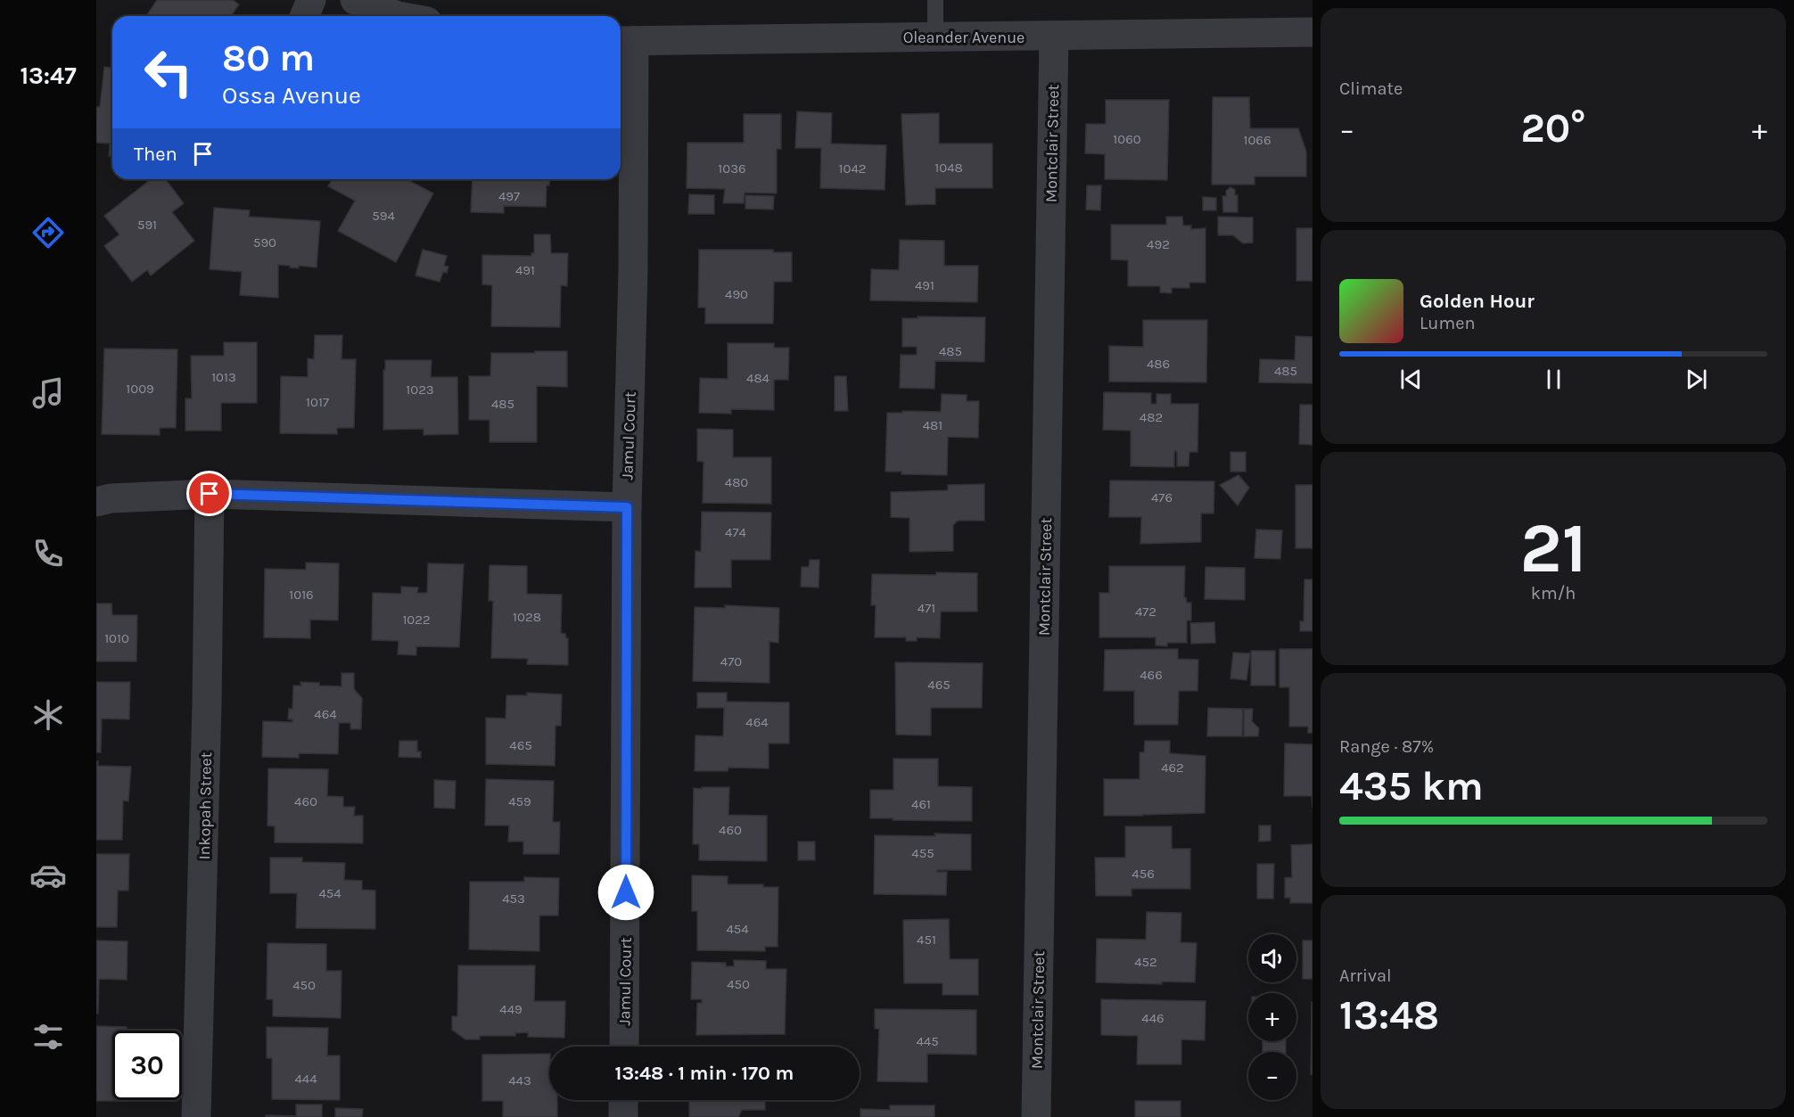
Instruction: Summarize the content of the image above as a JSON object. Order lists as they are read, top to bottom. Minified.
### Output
{"streets":{"street":["Oleander Avenue","Montclair Street","Jamul Court","Inkopah Street"]},"crossings":[["Oleander Avenue","Montclair Street"],["Oleander Avenue","Jamul Court"]],"house_numbers":["1060","1066","1048","1036","1042","497","594","591","590","492","491","491","490","485","486","485","1013","484","1009","1023","1017","485","482","481","480","476","474","1016","471","472","1028","1022","1010","470","466","465","464","464","465","462","460","459","461","460","455","456","454","453","454","451","452","450","450","449","446","445","444","443"],"page":{"tabs":"13:47","tile":["Climate",["21","km/h"],["Range · 87%","435 km"],["Arrival","13:48"]],"turn":["80 m","Ossa Avenue"],"heat":["−","20°","+"],"then":"Then","song":["Golden Hour","Lumen"],"map_buttons":["+","−"],"limit":"30","trip":"13:48 · 1 min · 170 m"}}
